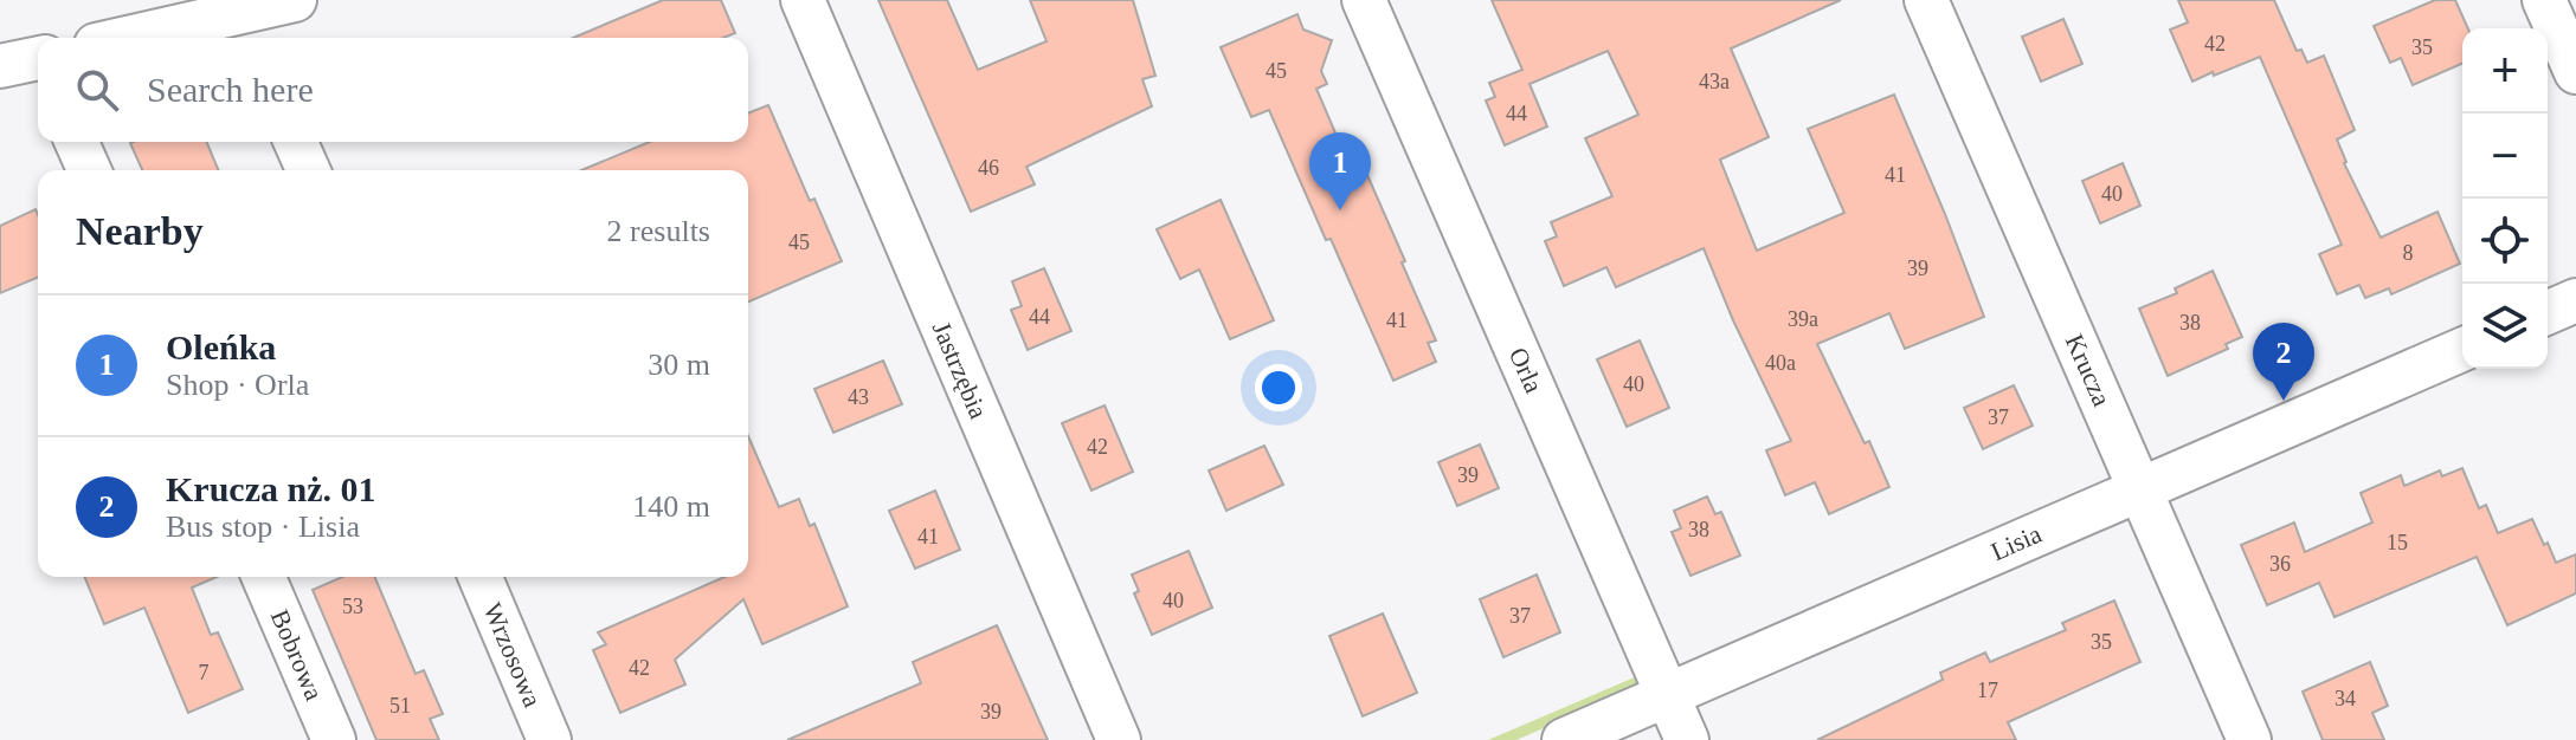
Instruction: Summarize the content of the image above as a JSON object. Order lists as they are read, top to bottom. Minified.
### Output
{"streets":{"street":["Jastrzębia","Orla","Krucza","Lisia","Bobrowa","Wrzosowa"]},"crossings":[["Orla","Lisia"],["Krucza","Lisia"]],"house_numbers":["42","35","45","43a","44","46","41","40","45","8","39","44","39a","41","38","40a","40","43","37","42","39","38","41","15","36","40","53","37","35","42","7","17","34","51","39"],"page":{"map_buttons":["+","−"],"search":"Search here","pins":["1","2"],"heading":["Nearby","2 results"],"list":[{"mark":"1","name":"Oleńka","note":"Shop · Orla","value":"30 m"},{"mark":"2","name":"Krucza nż. 01","note":"Bus stop · Lisia","value":"140 m"}]}}
